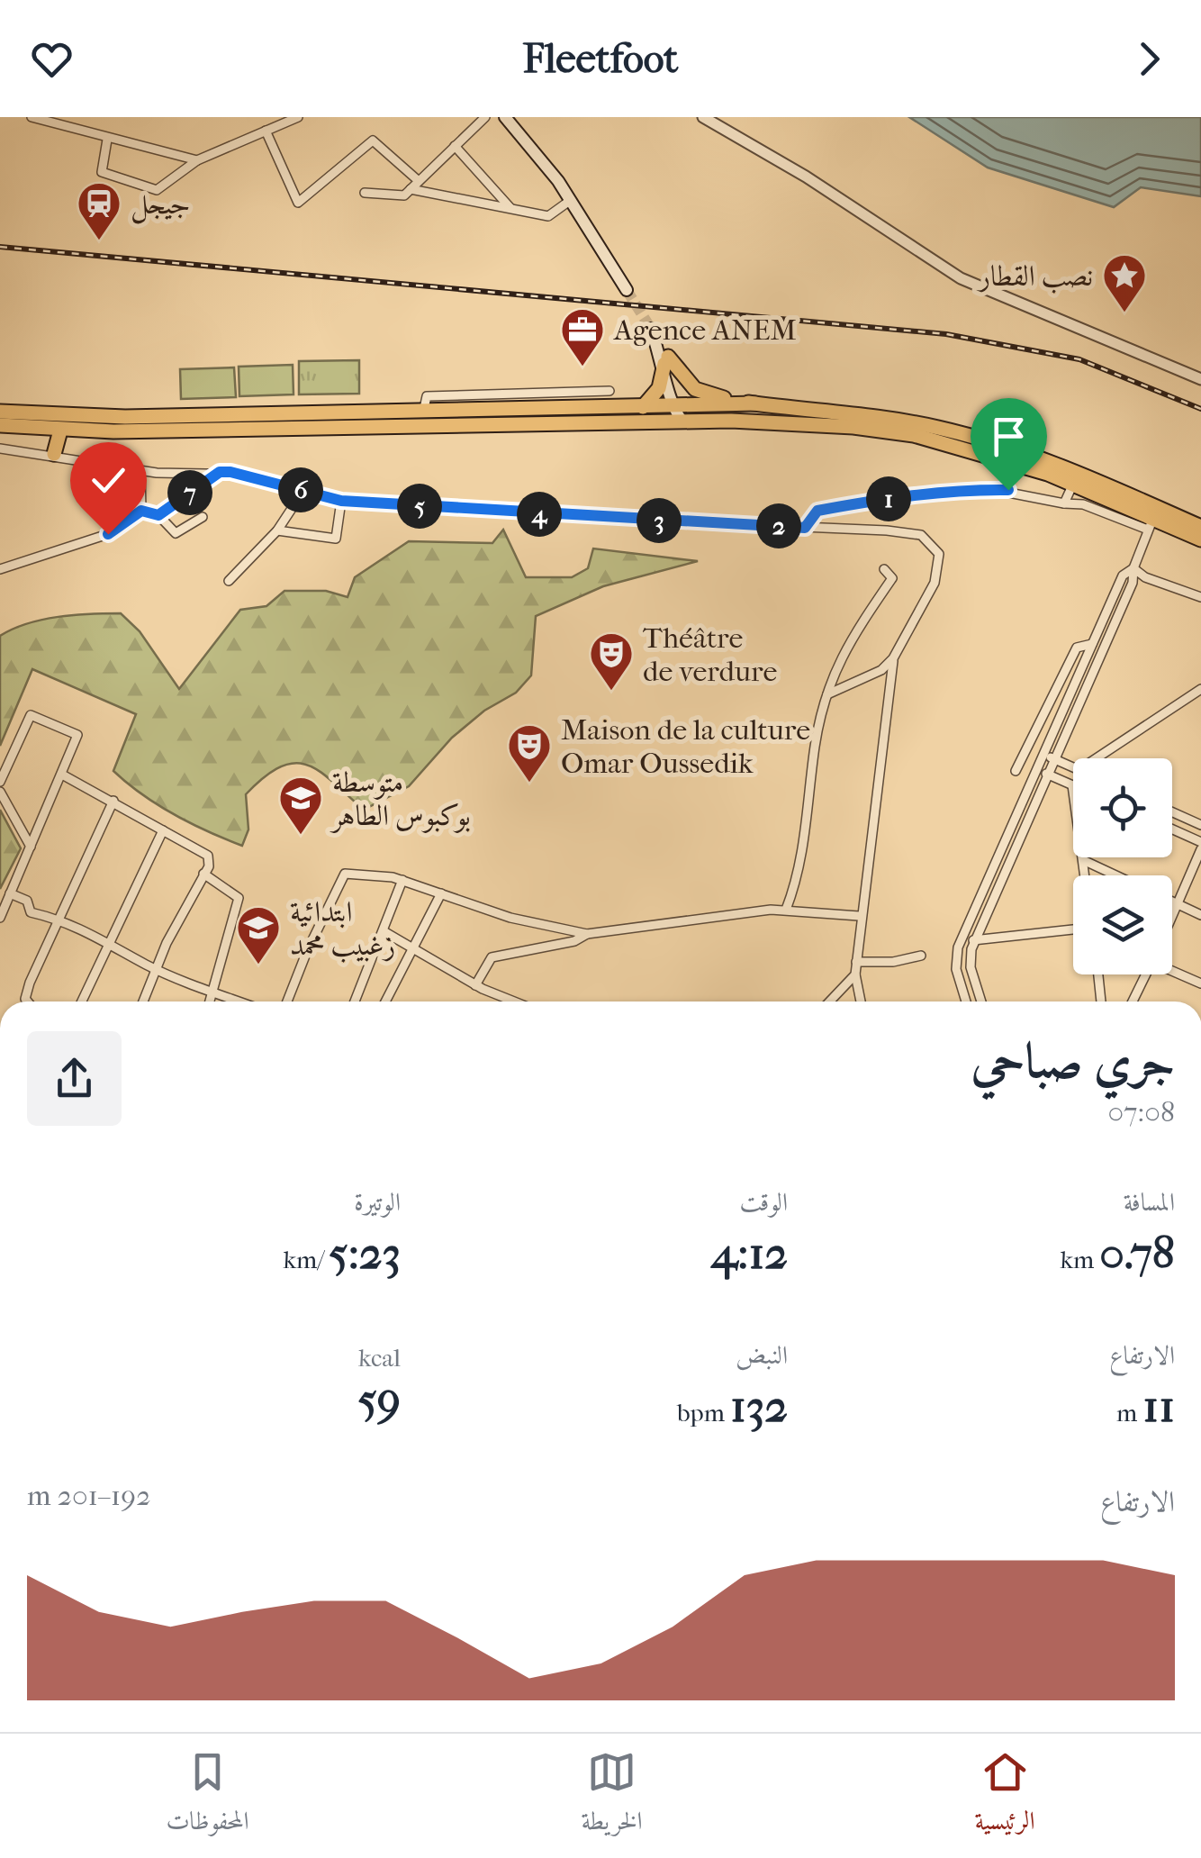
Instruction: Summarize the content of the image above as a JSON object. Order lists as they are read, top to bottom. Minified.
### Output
{"places":{"station":["جيجل"],"place":["نصب القطار"],"office":["Agence ANEM"],"theatre":["Théâtre de verdure","Maison de la culture Omar Oussedik"],"school or university":["متوسطة بوكبوس الطاهر","ابتدائية زغبيب محمد"]},"page":{"header":"Fleetfoot","pins":["6","7","1","5","4","3","2"],"heading":["جري صباحي","07:08"],"stats":[["المسافة","0.78 km"],["الوقت","4:12"],["الوتيرة","5:23 /km"],["الارتفاع","11 m"],["النبض","132 bpm"],["kcal","59"]],"chart":["الارتفاع","192–201 m"],"tabs":["الرئيسية","الخريطة","المحفوظات"]}}
